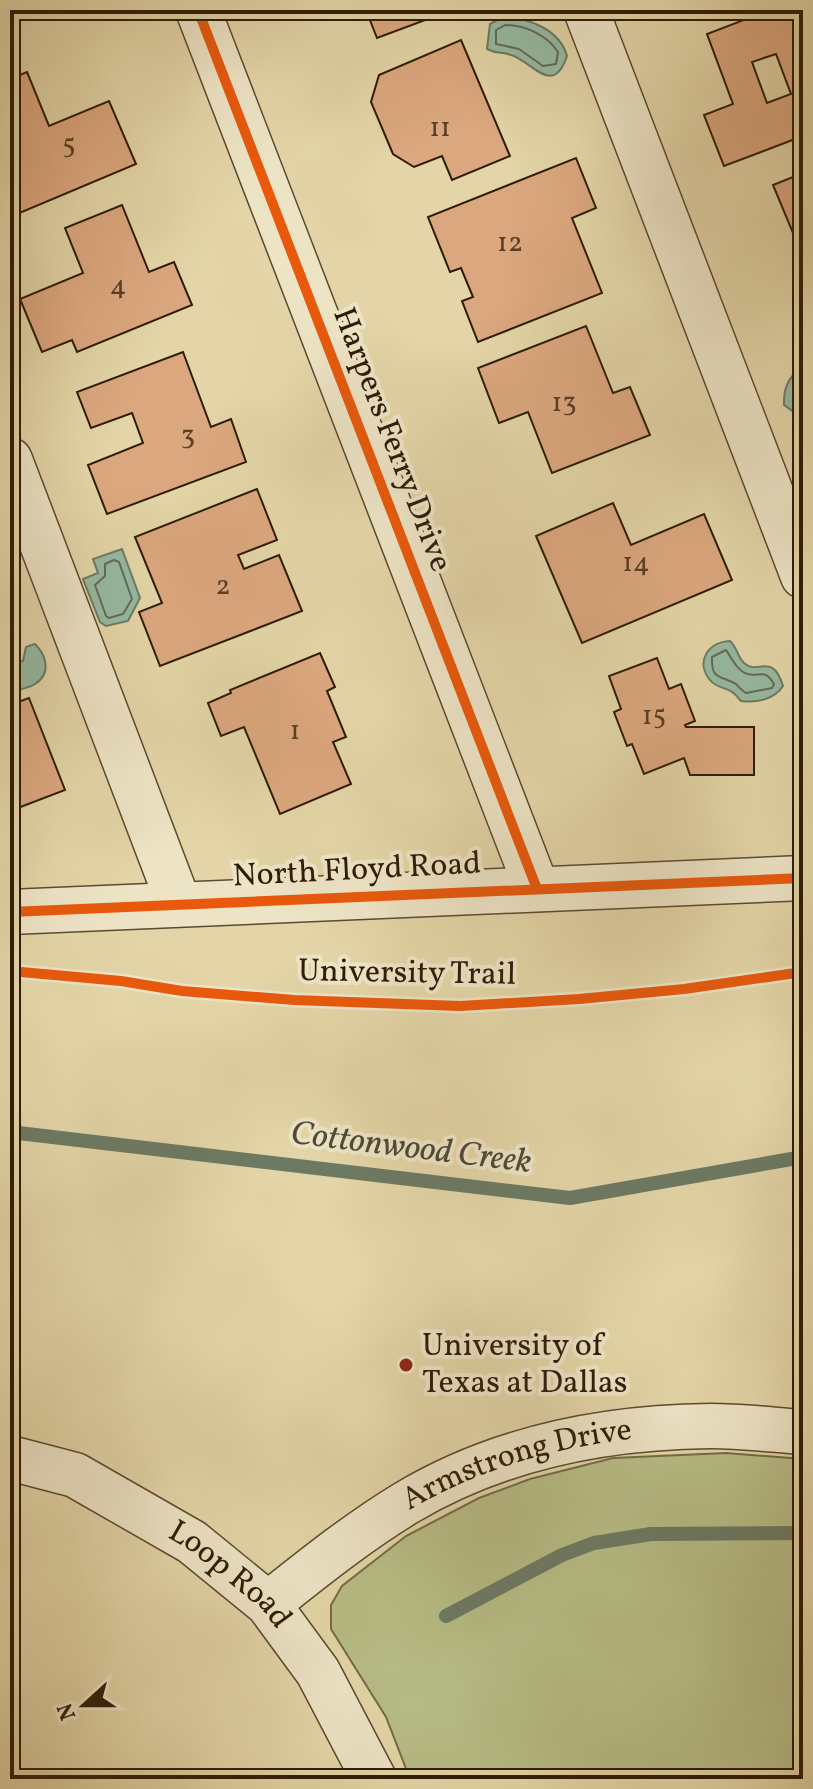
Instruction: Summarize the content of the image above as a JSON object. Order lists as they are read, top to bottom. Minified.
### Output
{"streets":{"street":["Harpers Ferry Drive","North Floyd Road","Armstrong Drive","Loop Road"],"cycle path":["University Trail"]},"crossings":[["Harpers Ferry Drive","North Floyd Road"],["Armstrong Drive","Loop Road"]],"water":["Cottonwood Creek"],"places":["University of Texas at Dallas"],"house_numbers":["11","5","12","4","13","3","14","2","15","1"],"north":"left"}
